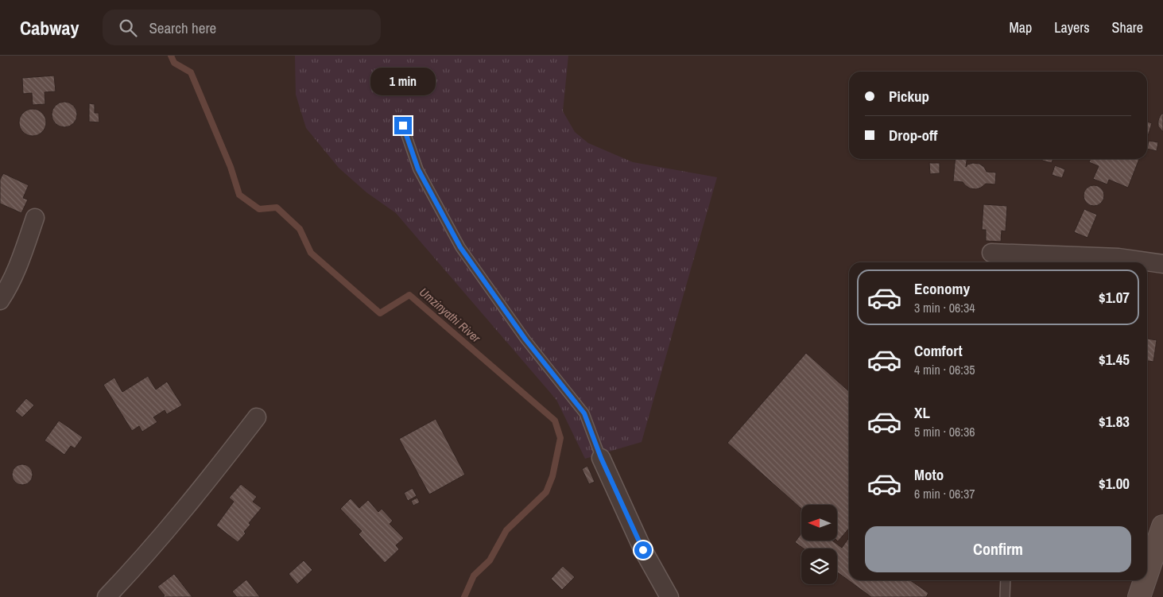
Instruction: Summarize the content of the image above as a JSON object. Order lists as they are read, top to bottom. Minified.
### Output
{"water":["Umzinyathi River"],"north":"left","page":{"header":"Cabway","search":"Search here","nav":["Map","Layers","Share"],"bubble":"1 min","banner":["Pickup","Drop-off"],"list":[{"name":"Economy","note":"3 min · 06:34","value":"$1.07"},{"name":"Comfort","note":"4 min · 06:35","value":"$1.45"},{"name":"XL","note":"5 min · 06:36","value":"$1.83"},{"name":"Moto","note":"6 min · 06:37","value":"$1.00"}],"buttons":"Confirm"}}
